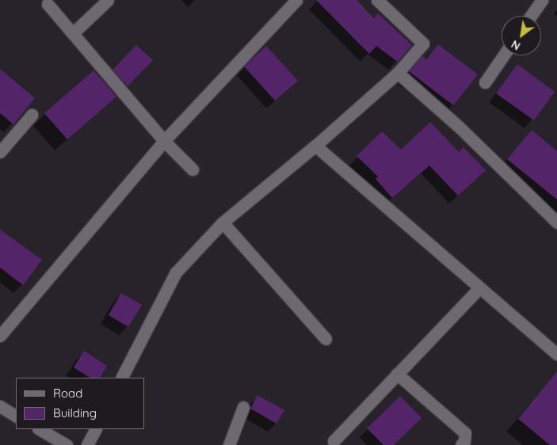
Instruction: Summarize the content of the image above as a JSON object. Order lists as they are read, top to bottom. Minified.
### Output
{"legend":["Road","Building"],"north":"bottom left"}
